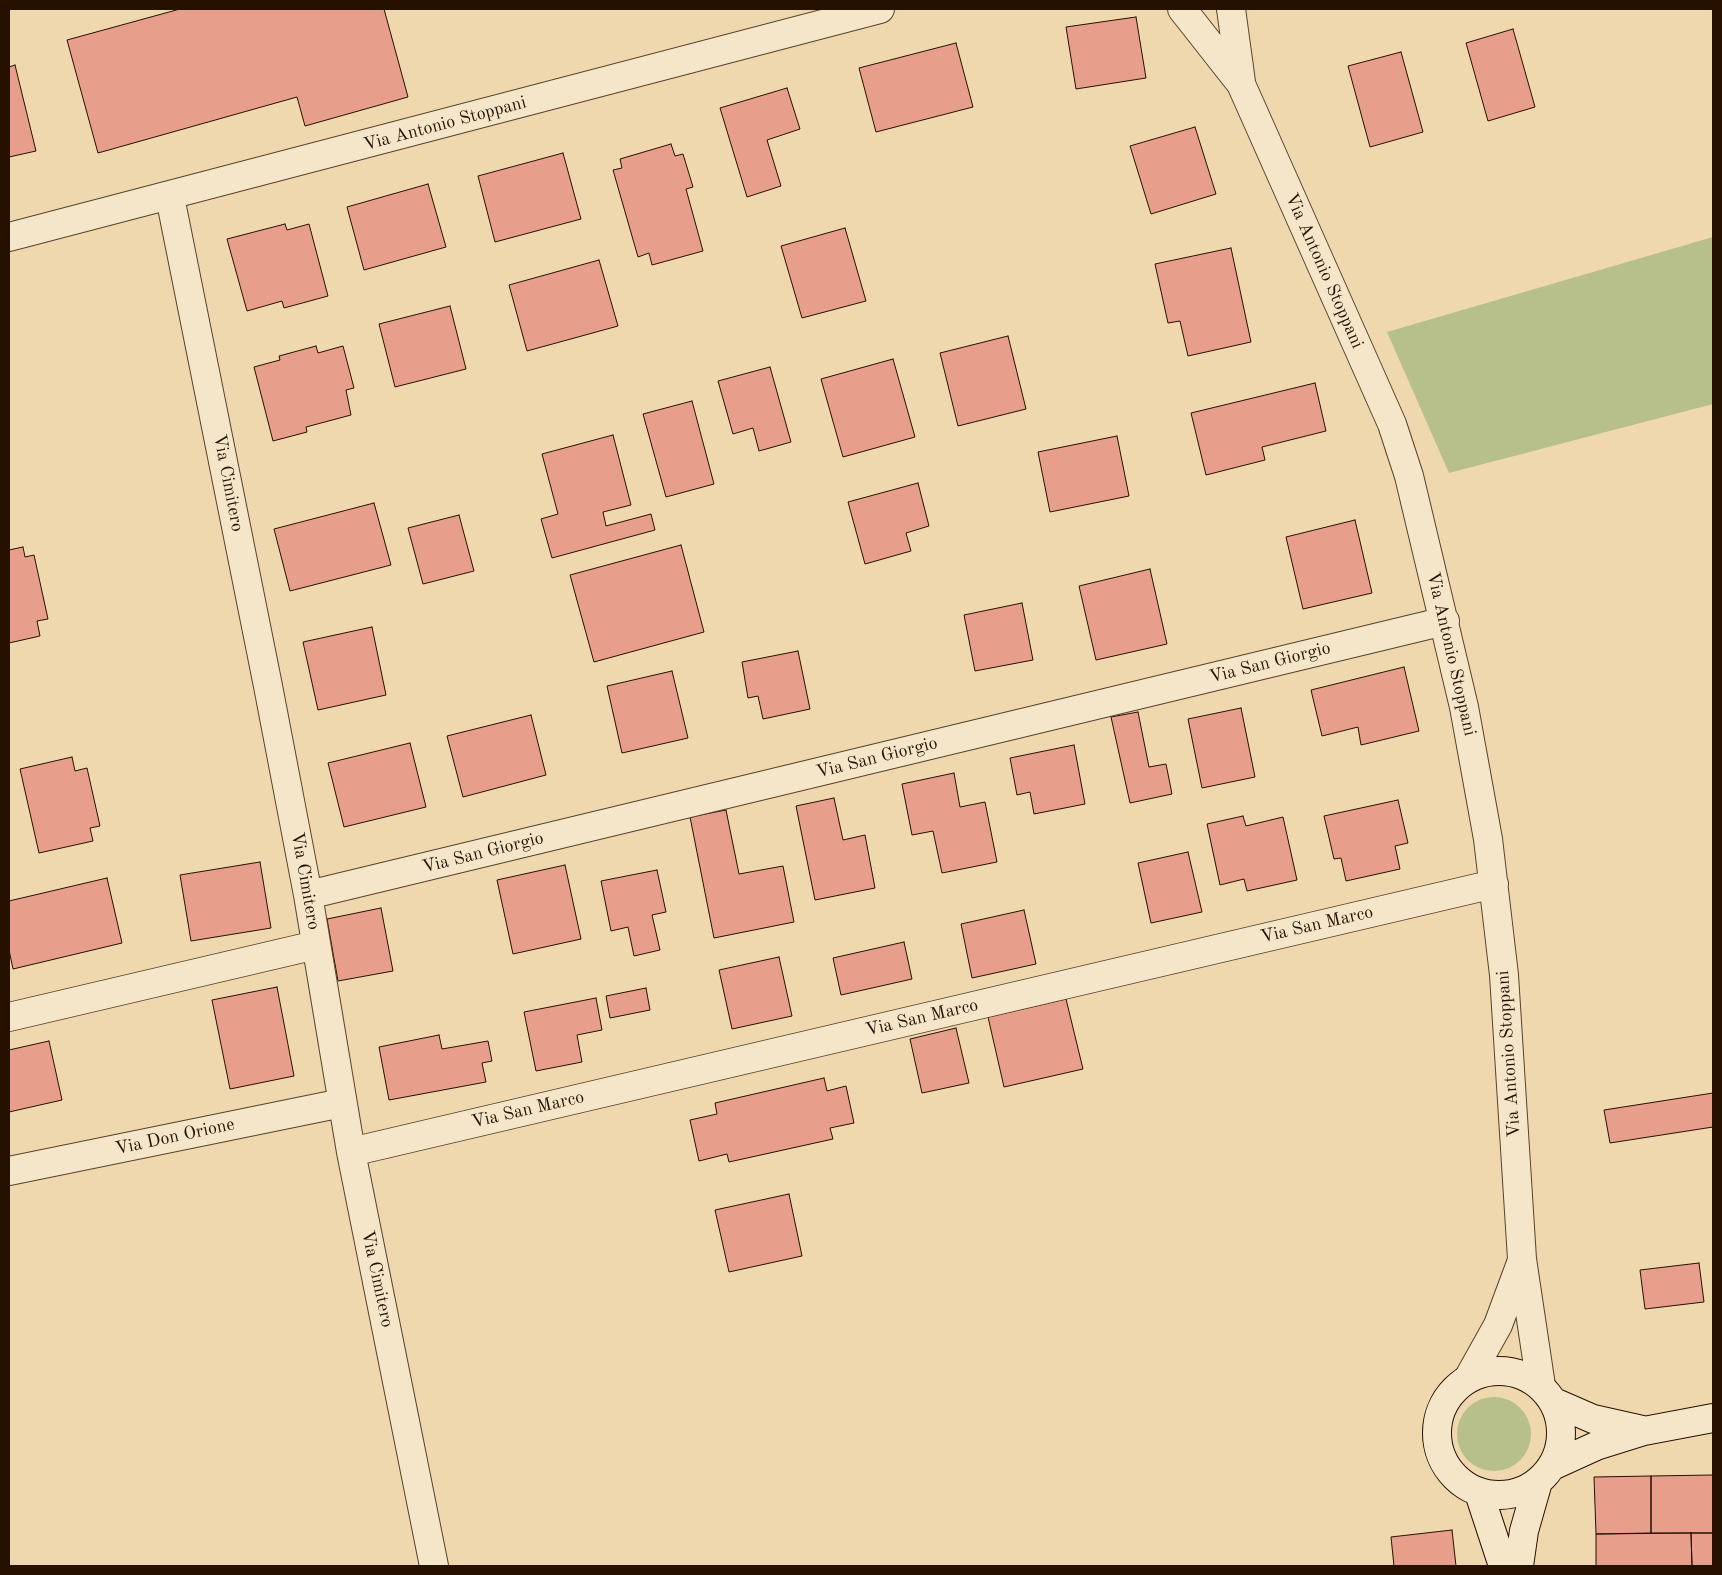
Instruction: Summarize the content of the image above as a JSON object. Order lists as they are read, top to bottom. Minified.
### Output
{"streets":{"street":["Via Antonio Stoppani","Via Cimitero","Via San Giorgio","Via San Marco","Via Don Orione"]},"crossings":[["Via Antonio Stoppani","Via Cimitero"],["Via Antonio Stoppani","Via San Giorgio"],["Via Antonio Stoppani","Via San Marco"],["Via Cimitero","Via San Giorgio"],["Via Cimitero","Via San Marco"],["Via Cimitero","Via Don Orione"]]}
